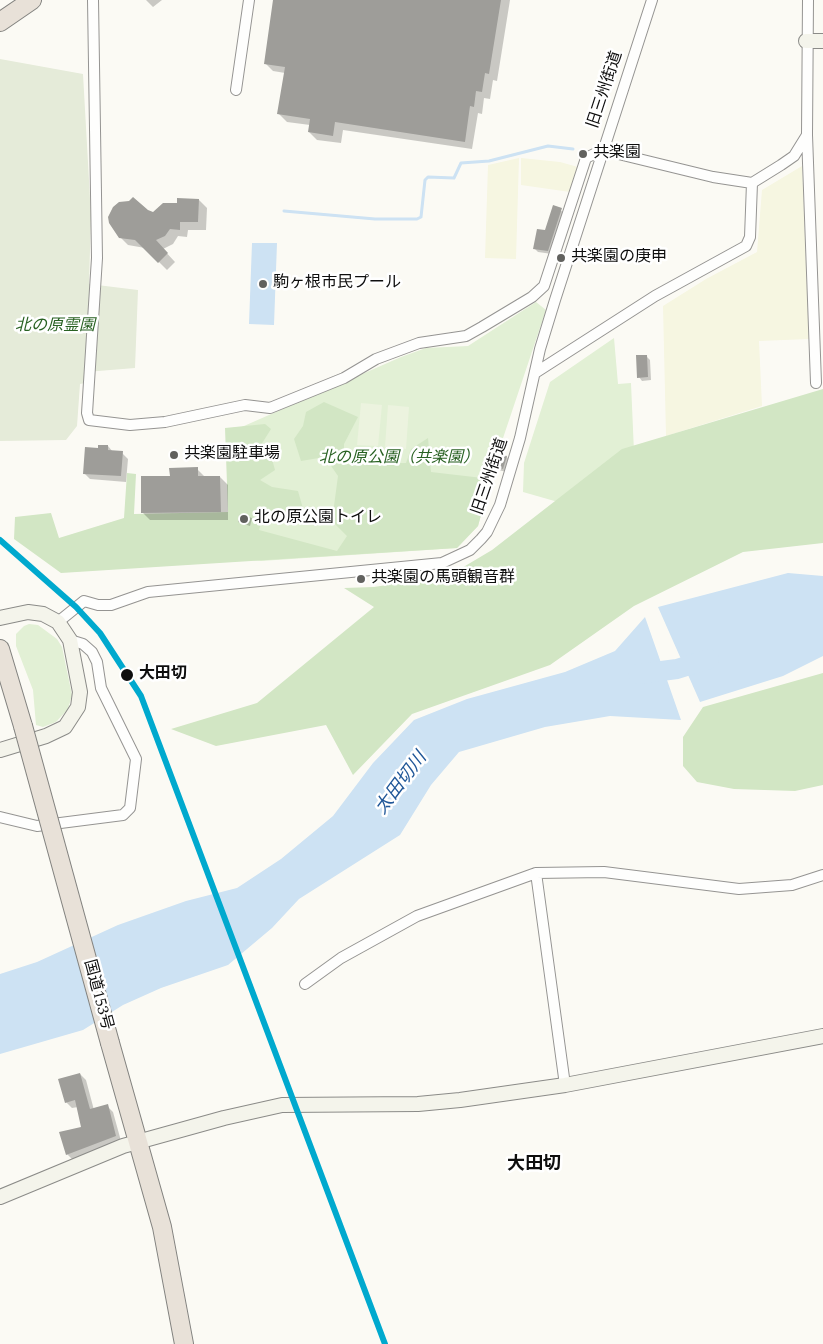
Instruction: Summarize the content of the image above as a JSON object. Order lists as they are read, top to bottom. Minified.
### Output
{"streets":{"highway":["国道153号"],"street":["旧三州街道"]},"districts":["大田切"],"water":["太田切川"],"parks":["北の原霊園","北の原公園（共楽園）"],"places":["共楽園","共楽園の庚申","駒ヶ根市民プール","共楽園駐車場","北の原公園トイレ","共楽園の馬頭観音群","大田切"]}
